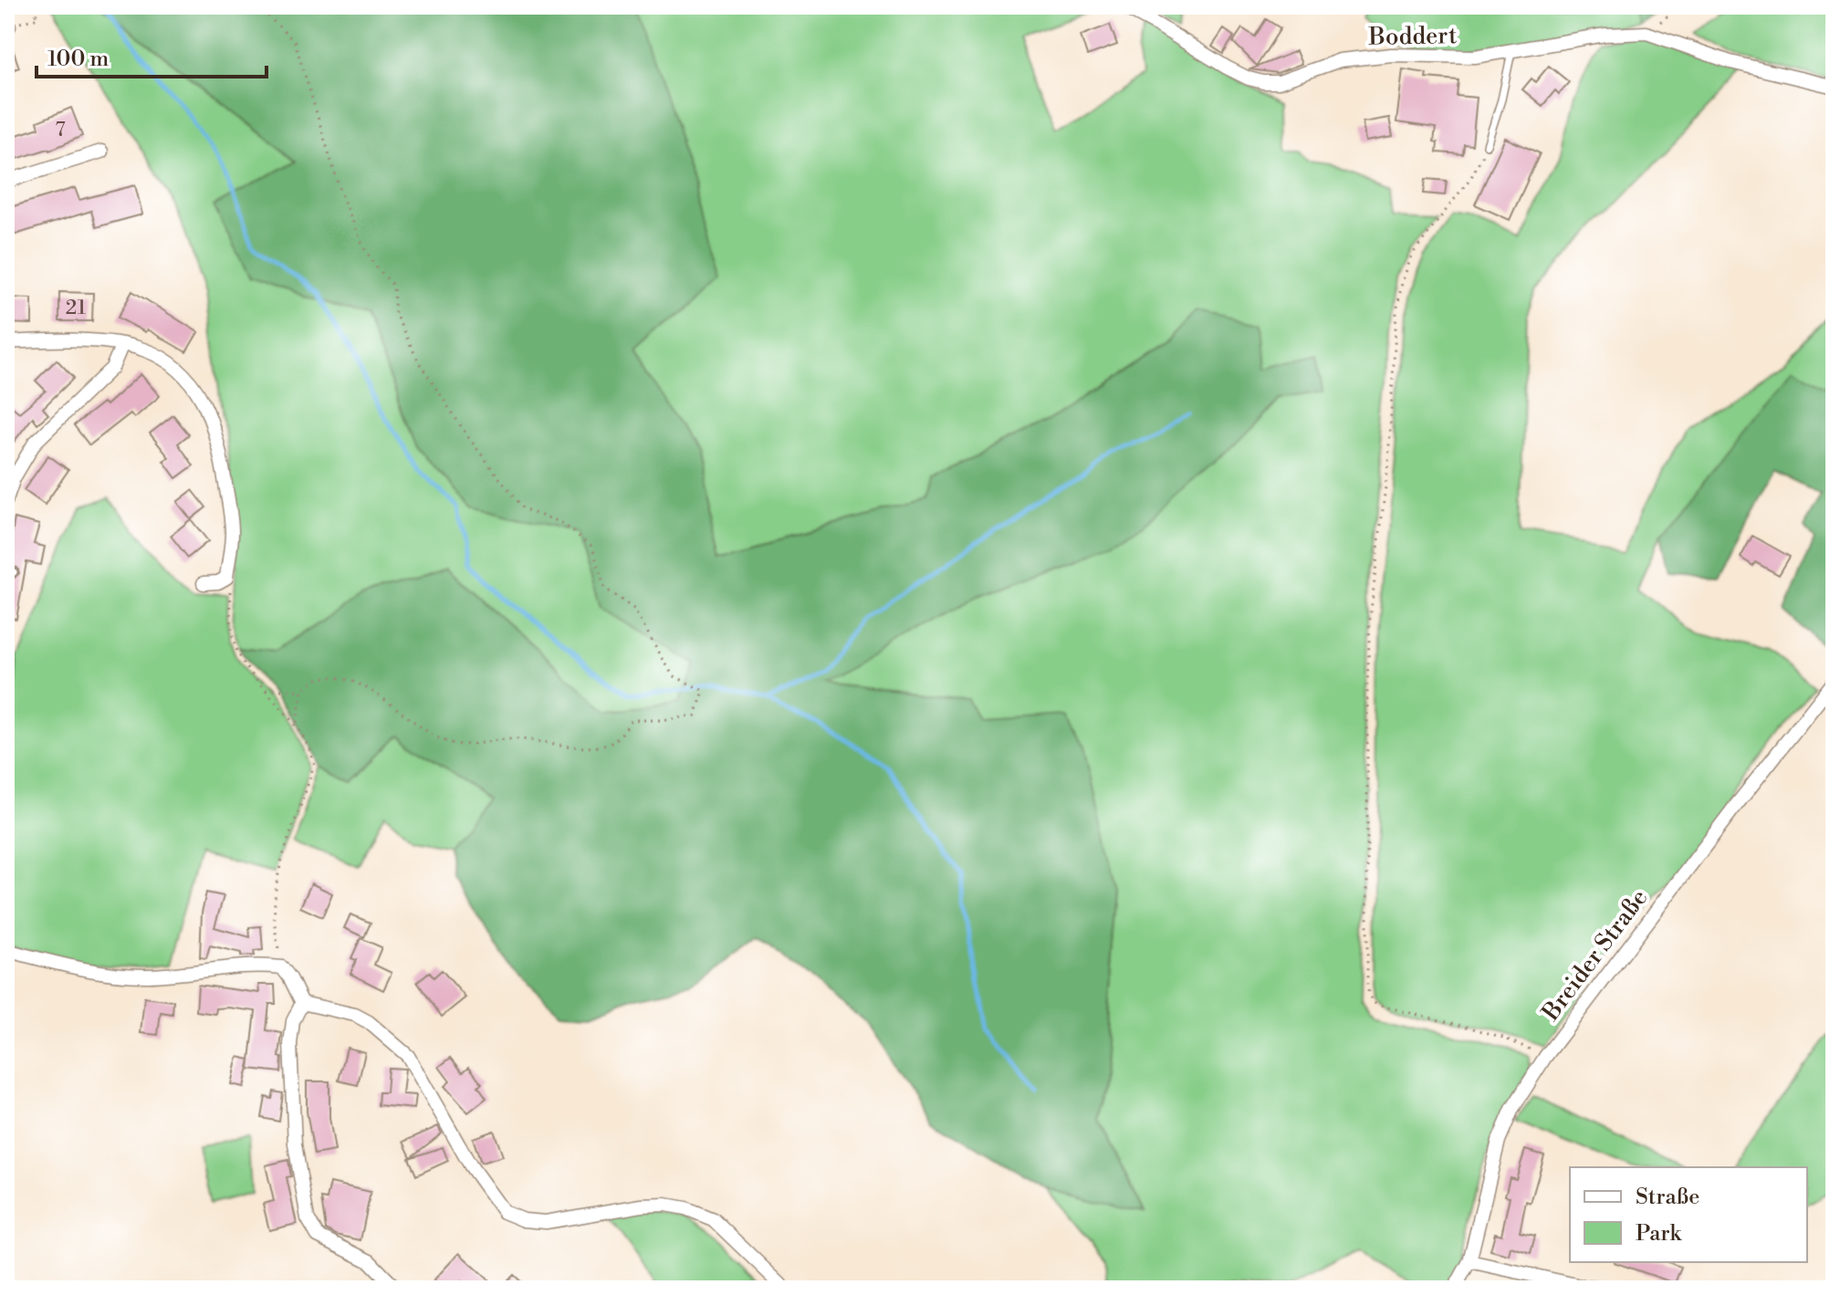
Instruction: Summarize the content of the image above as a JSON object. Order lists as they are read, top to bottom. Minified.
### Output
{"streets":{"street":["Boddert","Breider Straße"]},"house_numbers":["7","21"],"legend":["Straße","Park"],"scale_bar":"100 m"}
